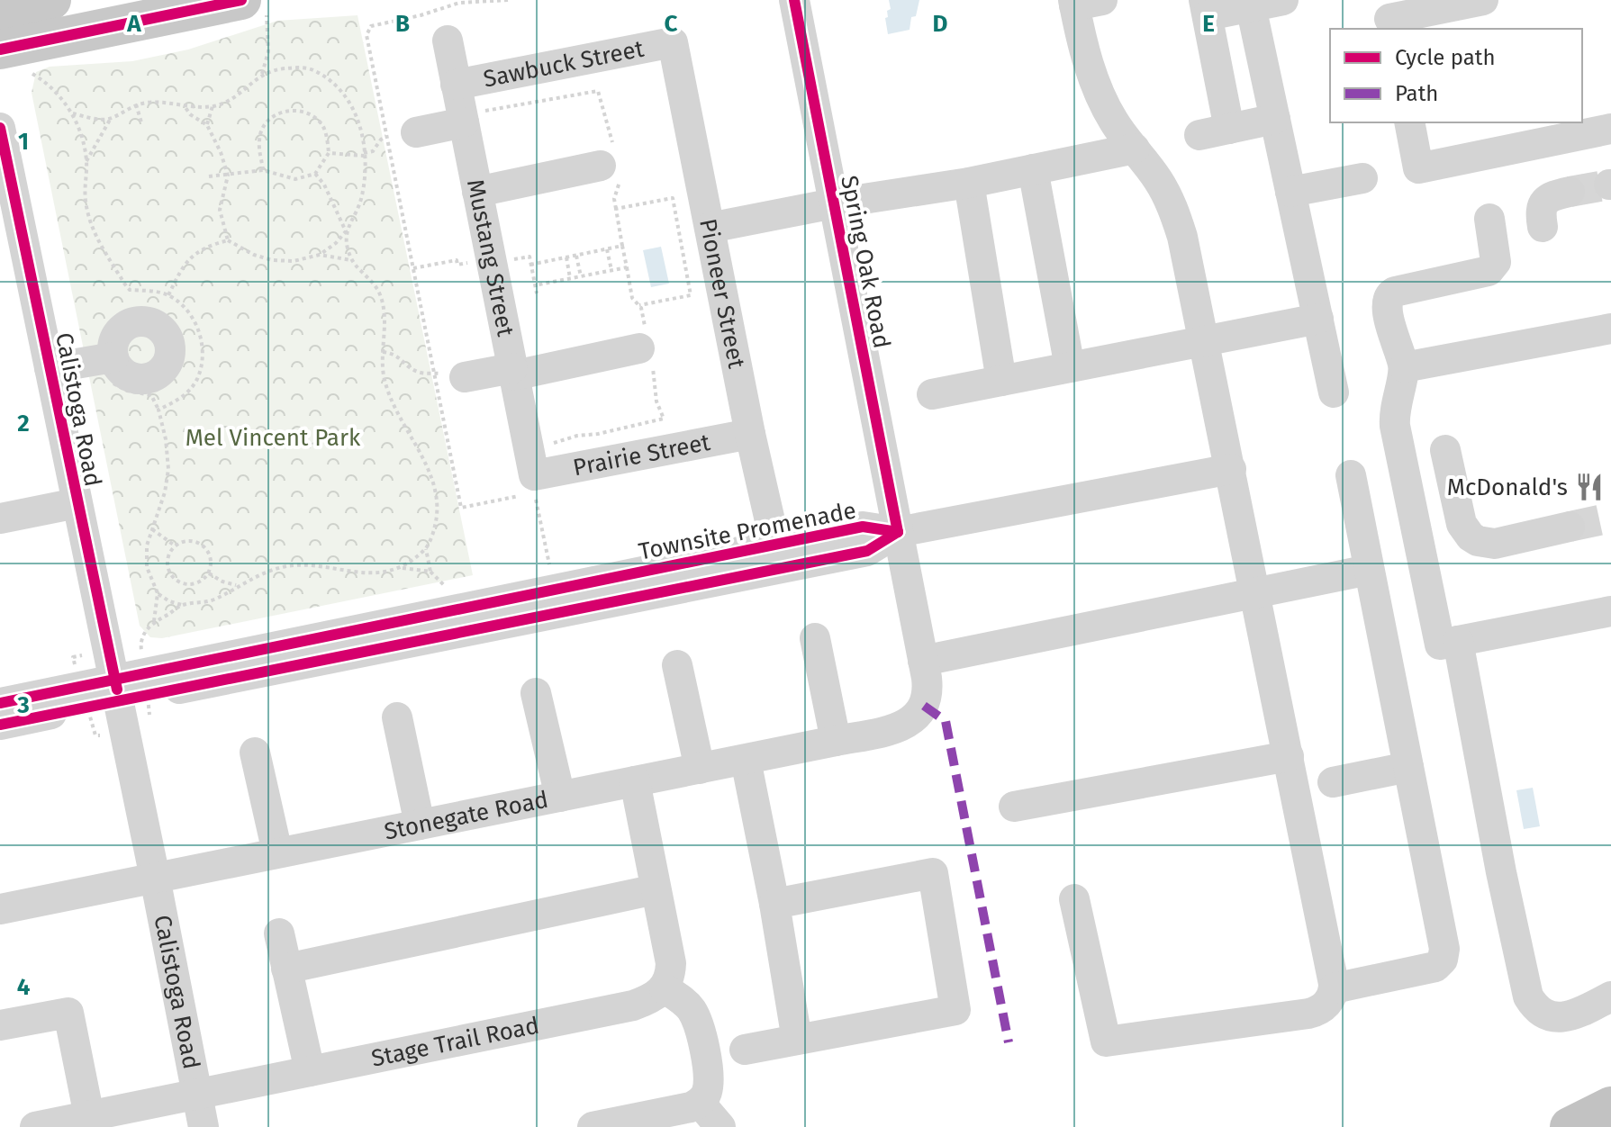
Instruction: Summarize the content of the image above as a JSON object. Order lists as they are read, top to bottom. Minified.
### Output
{"streets":{"street":["Sawbuck Street","Mustang Street","Spring Oak Road","Pioneer Street","Calistoga Road","Prairie Street","Townsite Promenade","Stonegate Road","Stage Trail Road"]},"crossings":[["Sawbuck Street","Mustang Street"],["Sawbuck Street","Pioneer Street"],["Mustang Street","Prairie Street"],["Spring Oak Road","Townsite Promenade"],["Spring Oak Road","Stonegate Road"],["Pioneer Street","Prairie Street"],["Pioneer Street","Townsite Promenade"],["Calistoga Road","Townsite Promenade"],["Calistoga Road","Stonegate Road"],["Calistoga Road","Stage Trail Road"]],"parks":["Mel Vincent Park"],"places":{"restaurant":["McDonald's"]},"legend":["Cycle path","Path"],"grid":{"columns":["A","B","C","D","E"],"rows":["1","2","3","4"]}}
